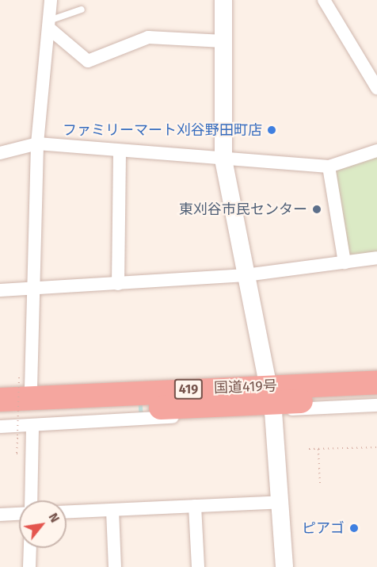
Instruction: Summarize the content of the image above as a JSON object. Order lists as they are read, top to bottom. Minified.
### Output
{"streets":{"highway":["国道419号","419"]},"places":["ファミリーマート刈谷野田町店","東刈谷市民センター","ピアゴ"],"north":"top right"}
